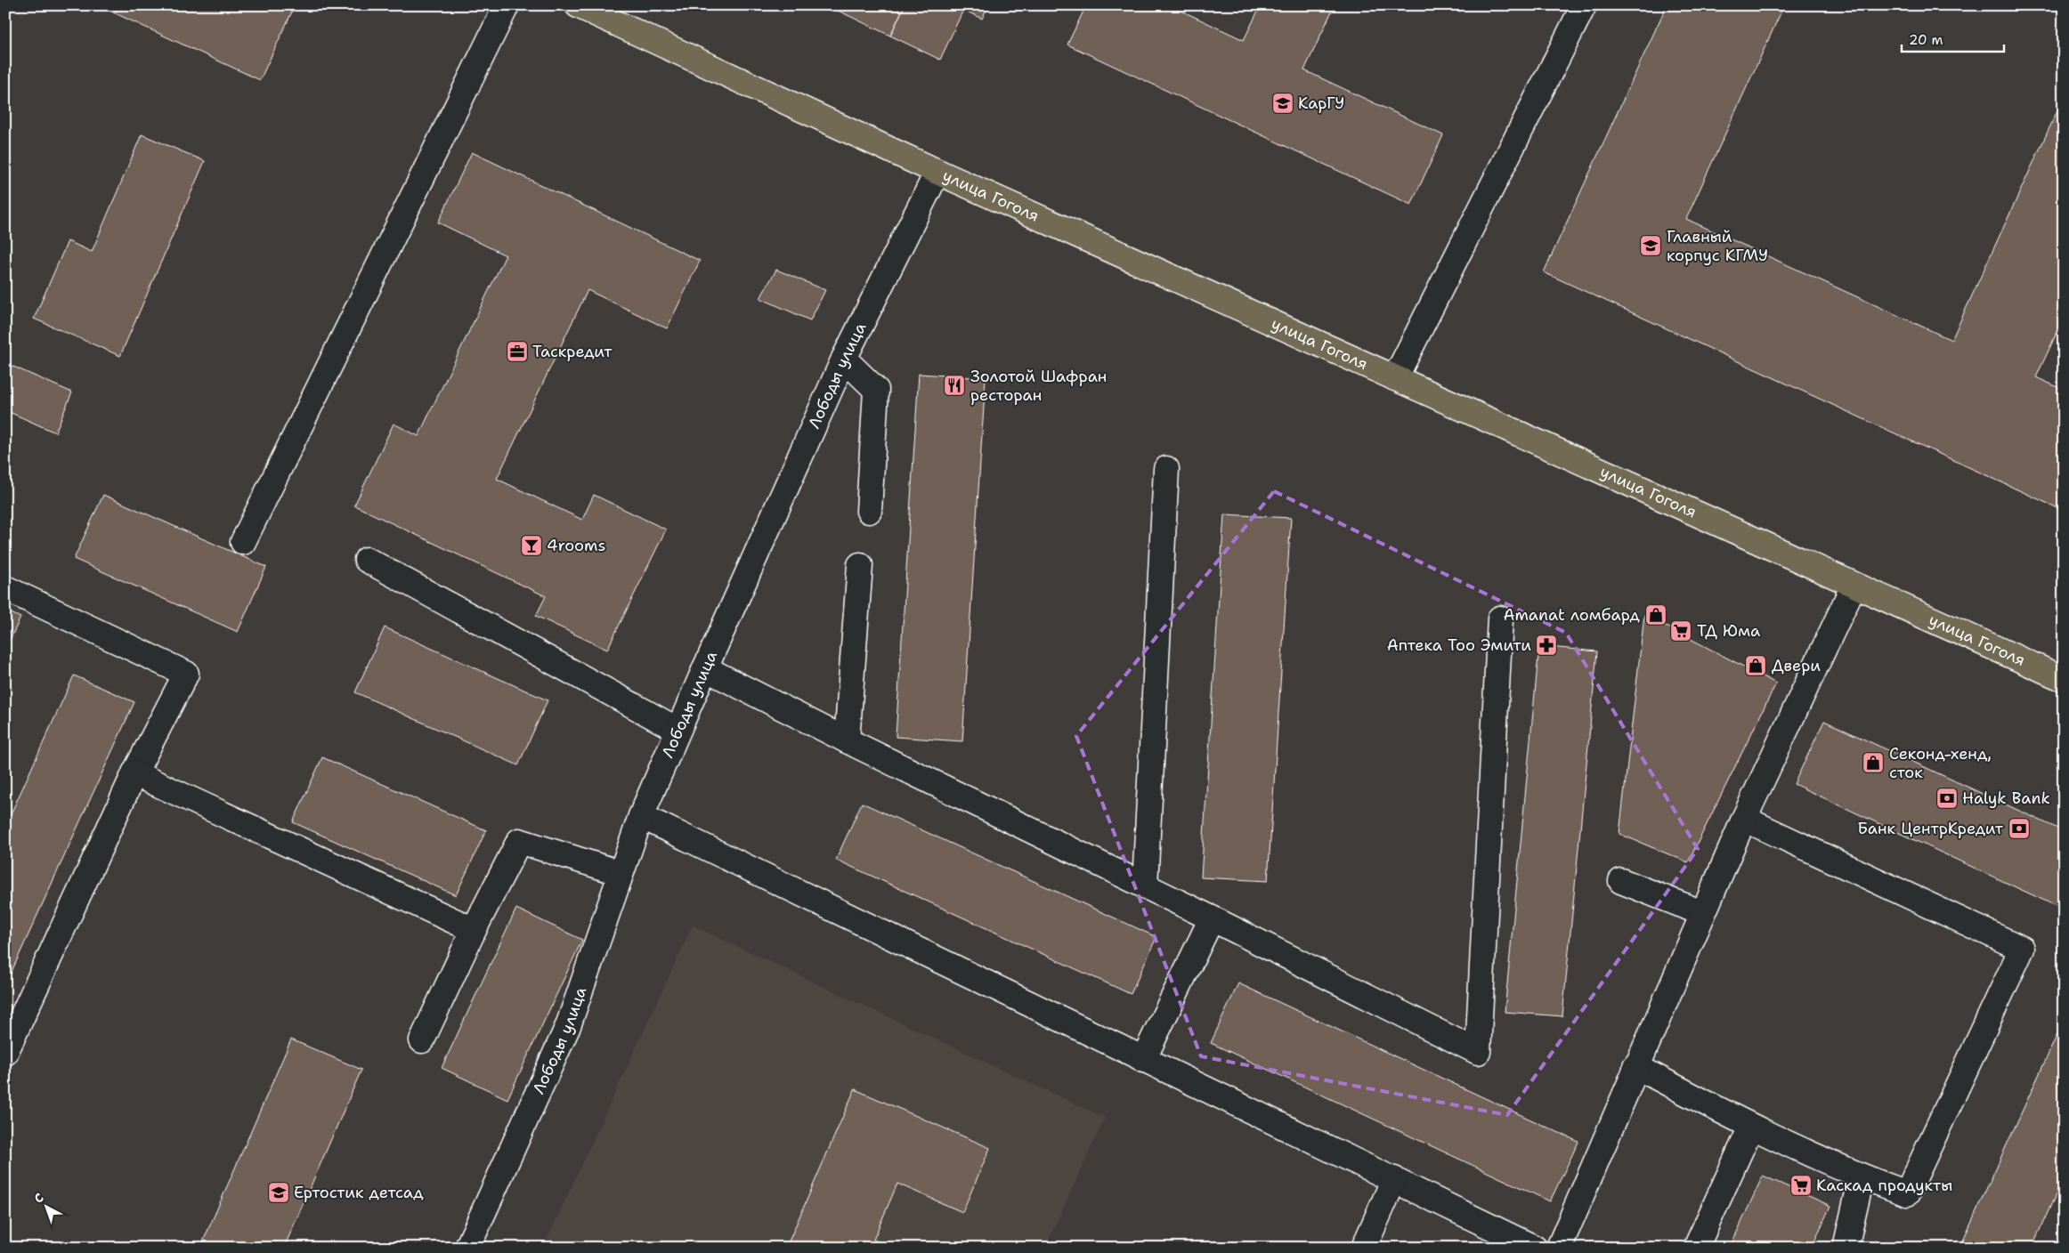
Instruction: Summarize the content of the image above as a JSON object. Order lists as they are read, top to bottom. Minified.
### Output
{"streets":{"highway":["улица Гоголя"],"street":["Лободы улица"]},"crossings":[["улица Гоголя","Лободы улица"]],"places":{"school or university":["КарГУ","Главный корпус КГМУ","Ертостик детсад"],"office":["Таскредит"],"restaurant":["Золотой Шафран ресторан"],"bar":["4rooms"],"shop":["Amanat ломбард","Двери","Секонд-хенд, сток"],"supermarket":["ТД Юма","Каскад продукты"],"pharmacy":["Аптека Тоо Эмити"],"bank":["Halyk Bank","Банк ЦентрКредит"]},"scale_bar":"20 m","north":"top left"}
